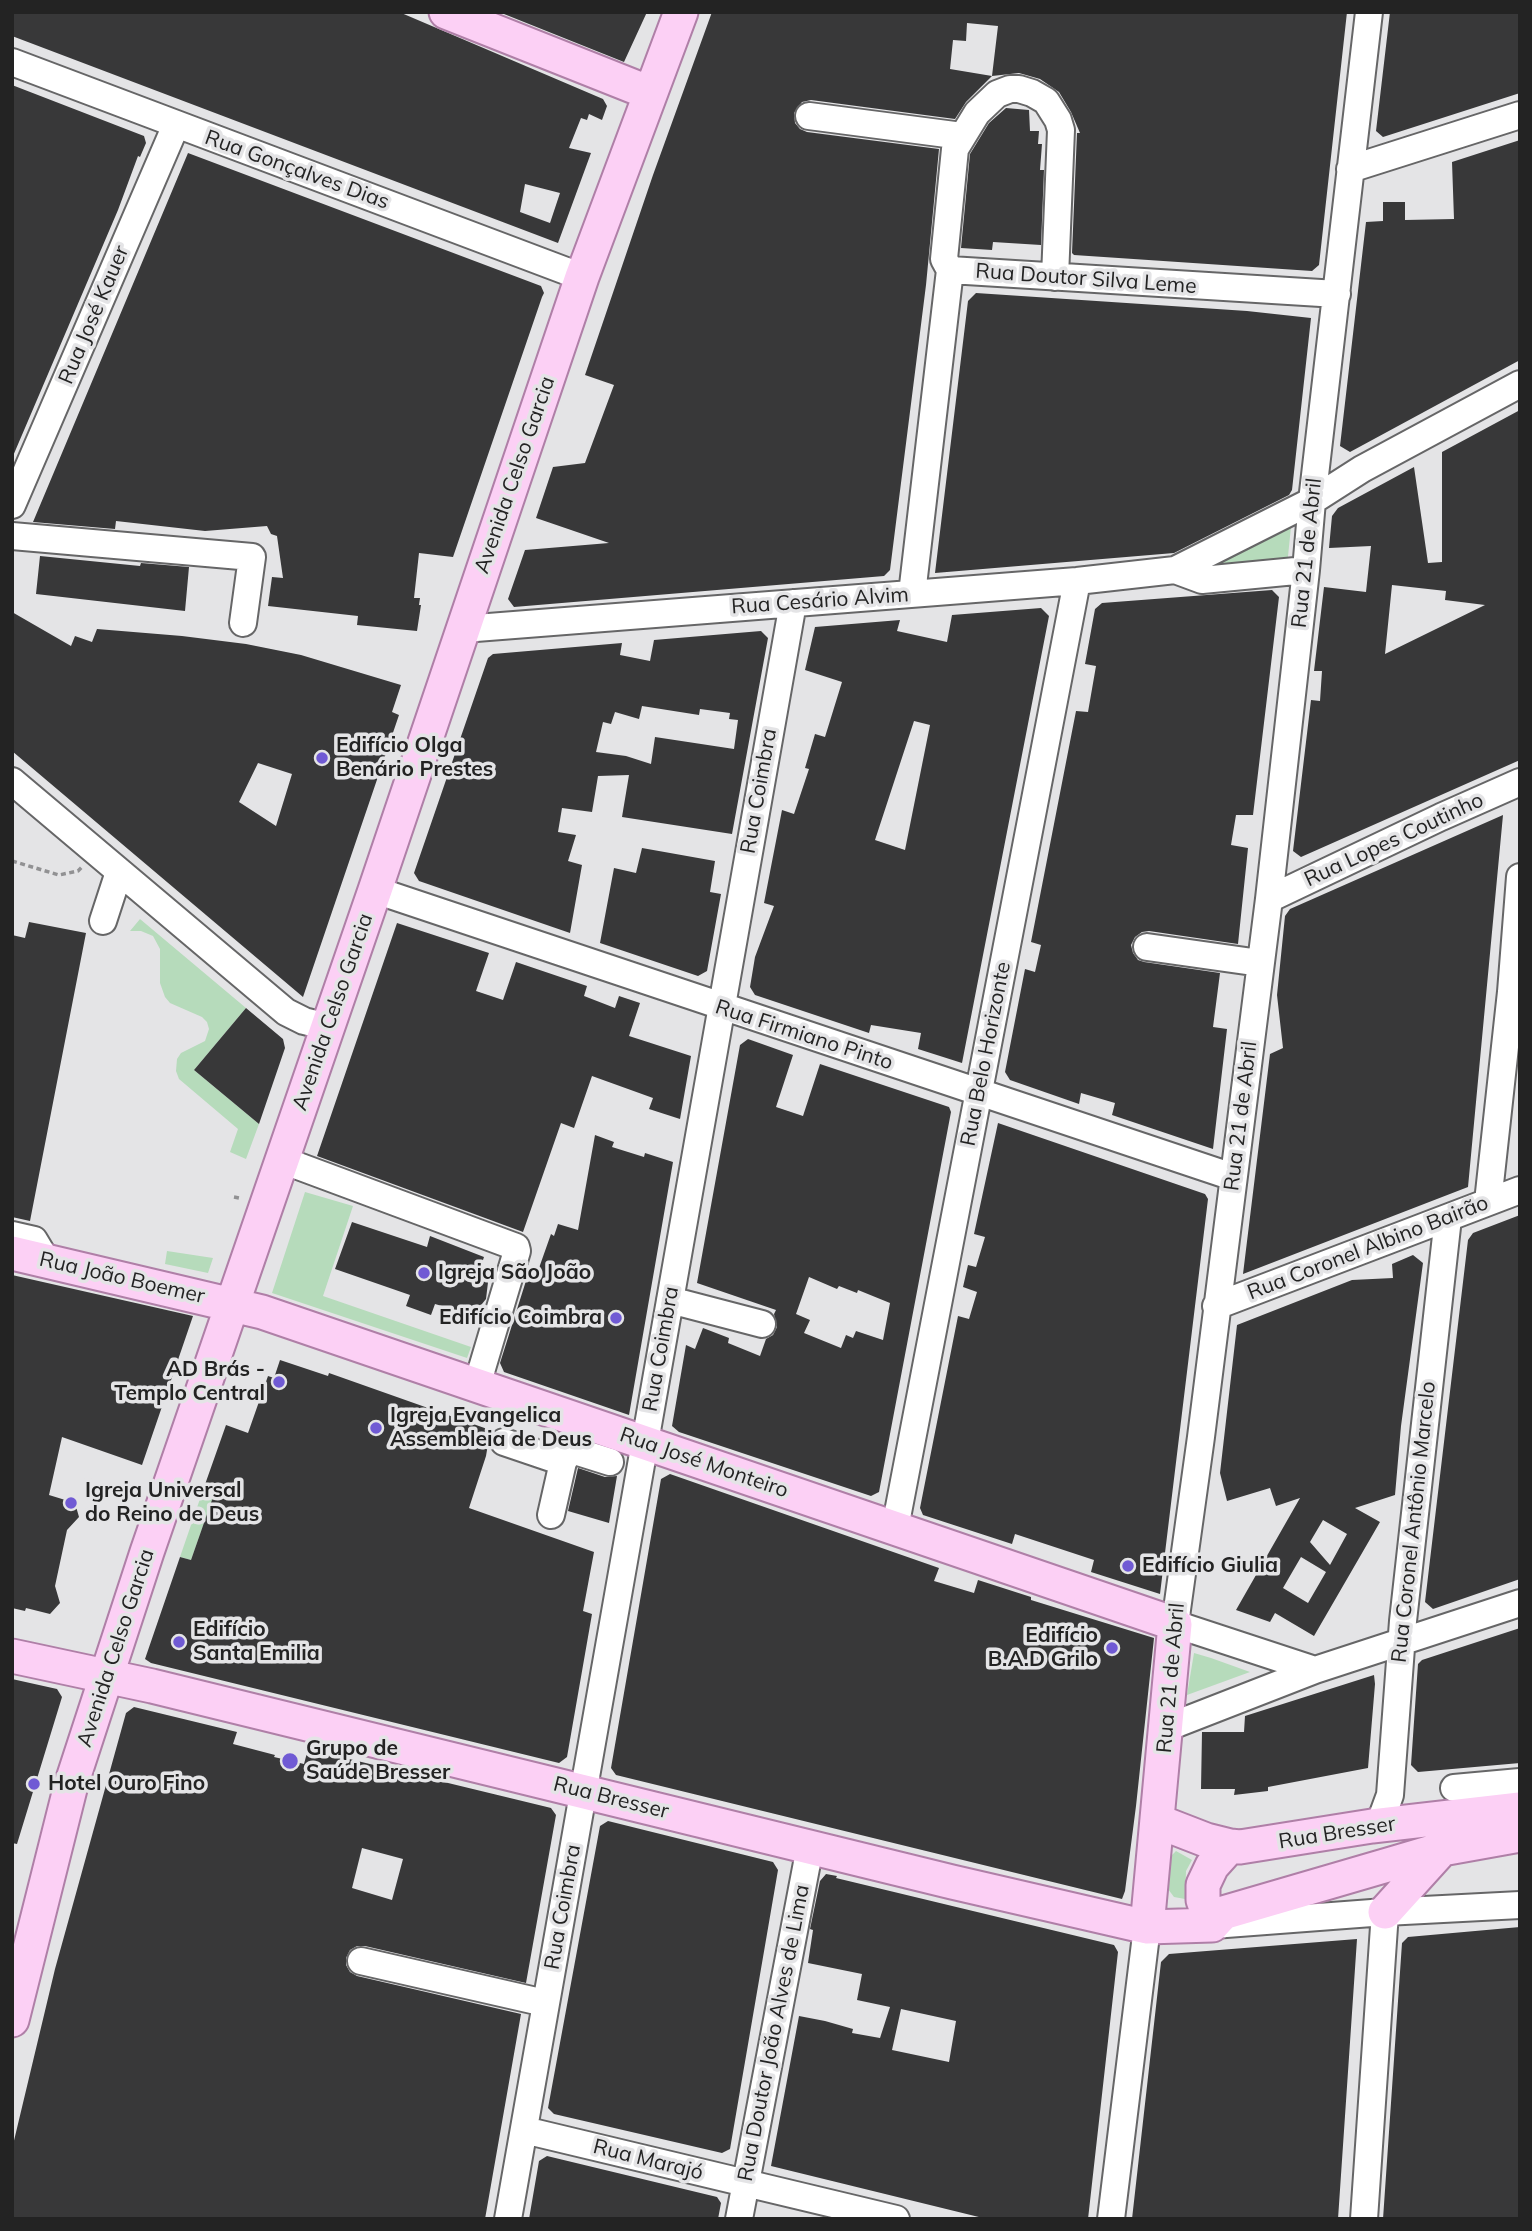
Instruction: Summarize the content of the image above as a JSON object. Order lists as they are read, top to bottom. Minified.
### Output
{"streets":{"main road":["Avenida Celso Garcia","Rua 21 de Abril","Rua João Boemer","Rua José Monteiro","Rua Bresser"],"street":["Rua Gonçalves Dias","Rua Doutor Silva Leme","Rua José Kauer","Rua Cesário Alvim","Rua Coimbra","Rua Lopes Coutinho","Rua Firmiano Pinto","Rua Belo Horizonte","Rua Coronel Albino Bairão","Rua Coronel Antônio Marcelo","Rua Doutor João Alves de Lima","Rua Marajó"]},"crossings":[["Rua Gonçalves Dias","Rua José Kauer"],["Rua Gonçalves Dias","Avenida Celso Garcia"],["Rua Doutor Silva Leme","Rua 21 de Abril"],["Rua Doutor Silva Leme","Rua Cesário Alvim"],["Avenida Celso Garcia","Rua Cesário Alvim"],["Avenida Celso Garcia","Rua Firmiano Pinto"],["Avenida Celso Garcia","Rua João Boemer"],["Avenida Celso Garcia","Rua José Monteiro"],["Avenida Celso Garcia","Rua Bresser"],["Rua 21 de Abril","Rua Cesário Alvim"],["Rua 21 de Abril","Rua Lopes Coutinho"],["Rua 21 de Abril","Rua Firmiano Pinto"],["Rua 21 de Abril","Rua Coronel Albino Bairão"],["Rua 21 de Abril","Rua José Monteiro"],["Rua 21 de Abril","Rua Bresser"],["Rua Cesário Alvim","Rua Coimbra"],["Rua Cesário Alvim","Rua Belo Horizonte"],["Rua Coimbra","Rua Firmiano Pinto"],["Rua Coimbra","Rua José Monteiro"],["Rua Coimbra","Rua Bresser"],["Rua Coimbra","Rua Marajó"],["Rua Firmiano Pinto","Rua Belo Horizonte"],["Rua Belo Horizonte","Rua José Monteiro"],["Rua Coronel Albino Bairão","Rua Coronel Antônio Marcelo"],["Rua João Boemer","Rua José Monteiro"],["Rua Coronel Antônio Marcelo","Rua Bresser"],["Rua Bresser","Rua Doutor João Alves de Lima"],["Rua Doutor João Alves de Lima","Rua Marajó"]],"places":["Edifício Olga Benário Prestes","Igreja São João","Edifício Coimbra","AD Brás - Templo Central","Igreja Evangelica Assembleia de Deus","Igreja Universal do Reino de Deus","Edifício Giulia","Edifício Santa Emilia","Edifício B.A.D Grilo","Grupo de Saúde Bresser","Hotel Ouro Fino"]}
